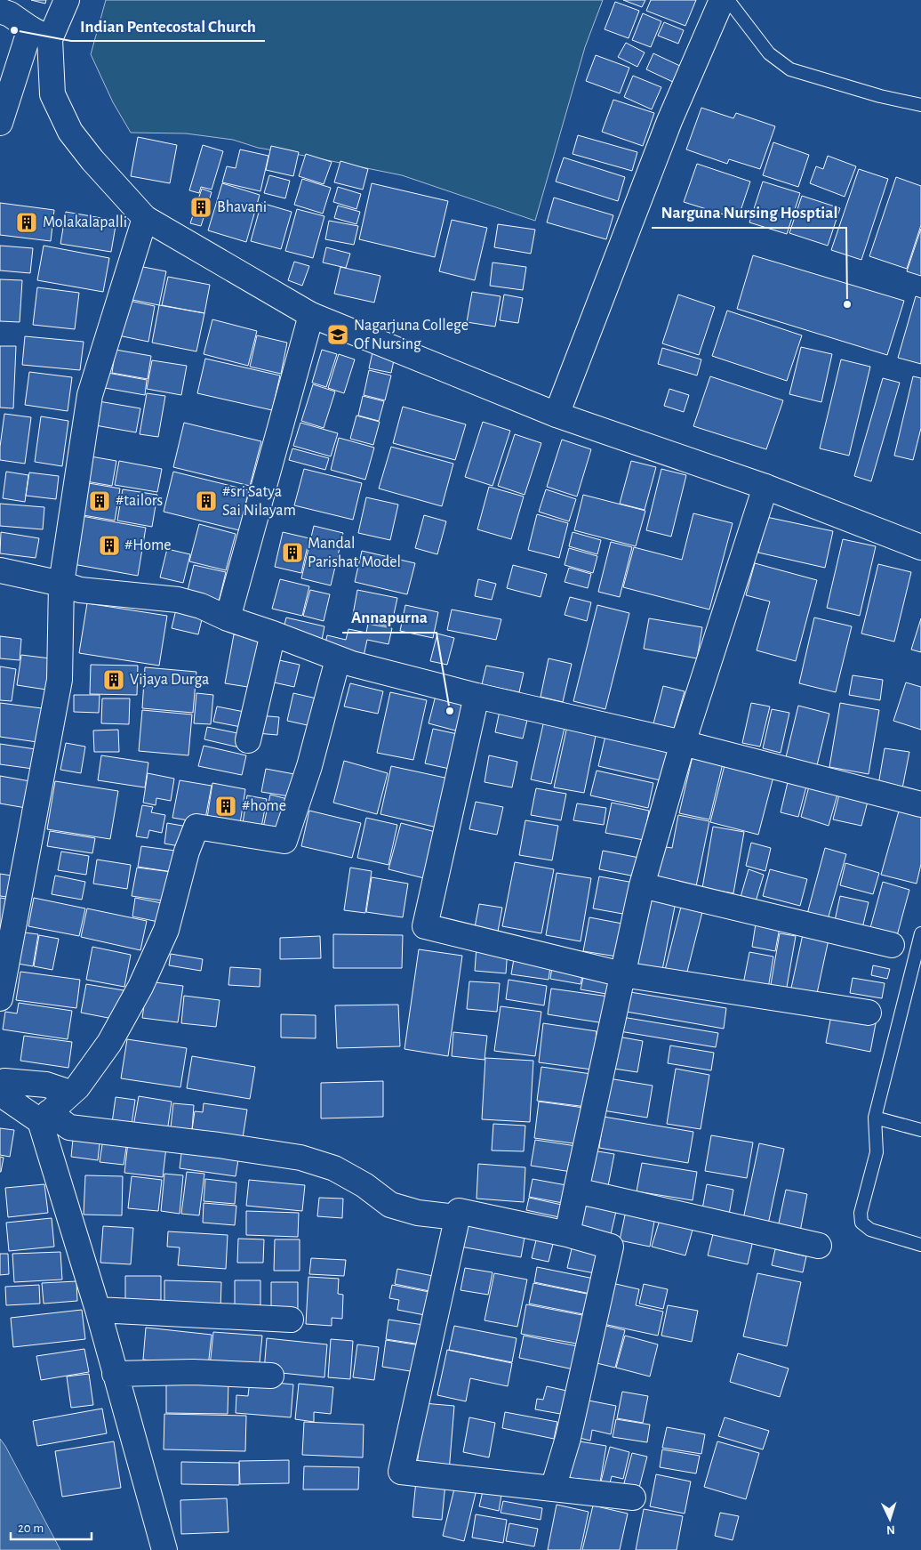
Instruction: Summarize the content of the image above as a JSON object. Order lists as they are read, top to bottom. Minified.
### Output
{"places":{"other":["Indian Pentecostal Church","Narguna Nursing Hosptial","Annapurna"],"building":["Bhavani","Molakalapalli","#tailors","#sri Satya Sai Nilayam","#Home","Mandal Parishat Model","Vijaya Durga","#home"],"school or university":["Nagarjuna College Of Nursing"]},"scale_bar":"20 m","north":"bottom"}
